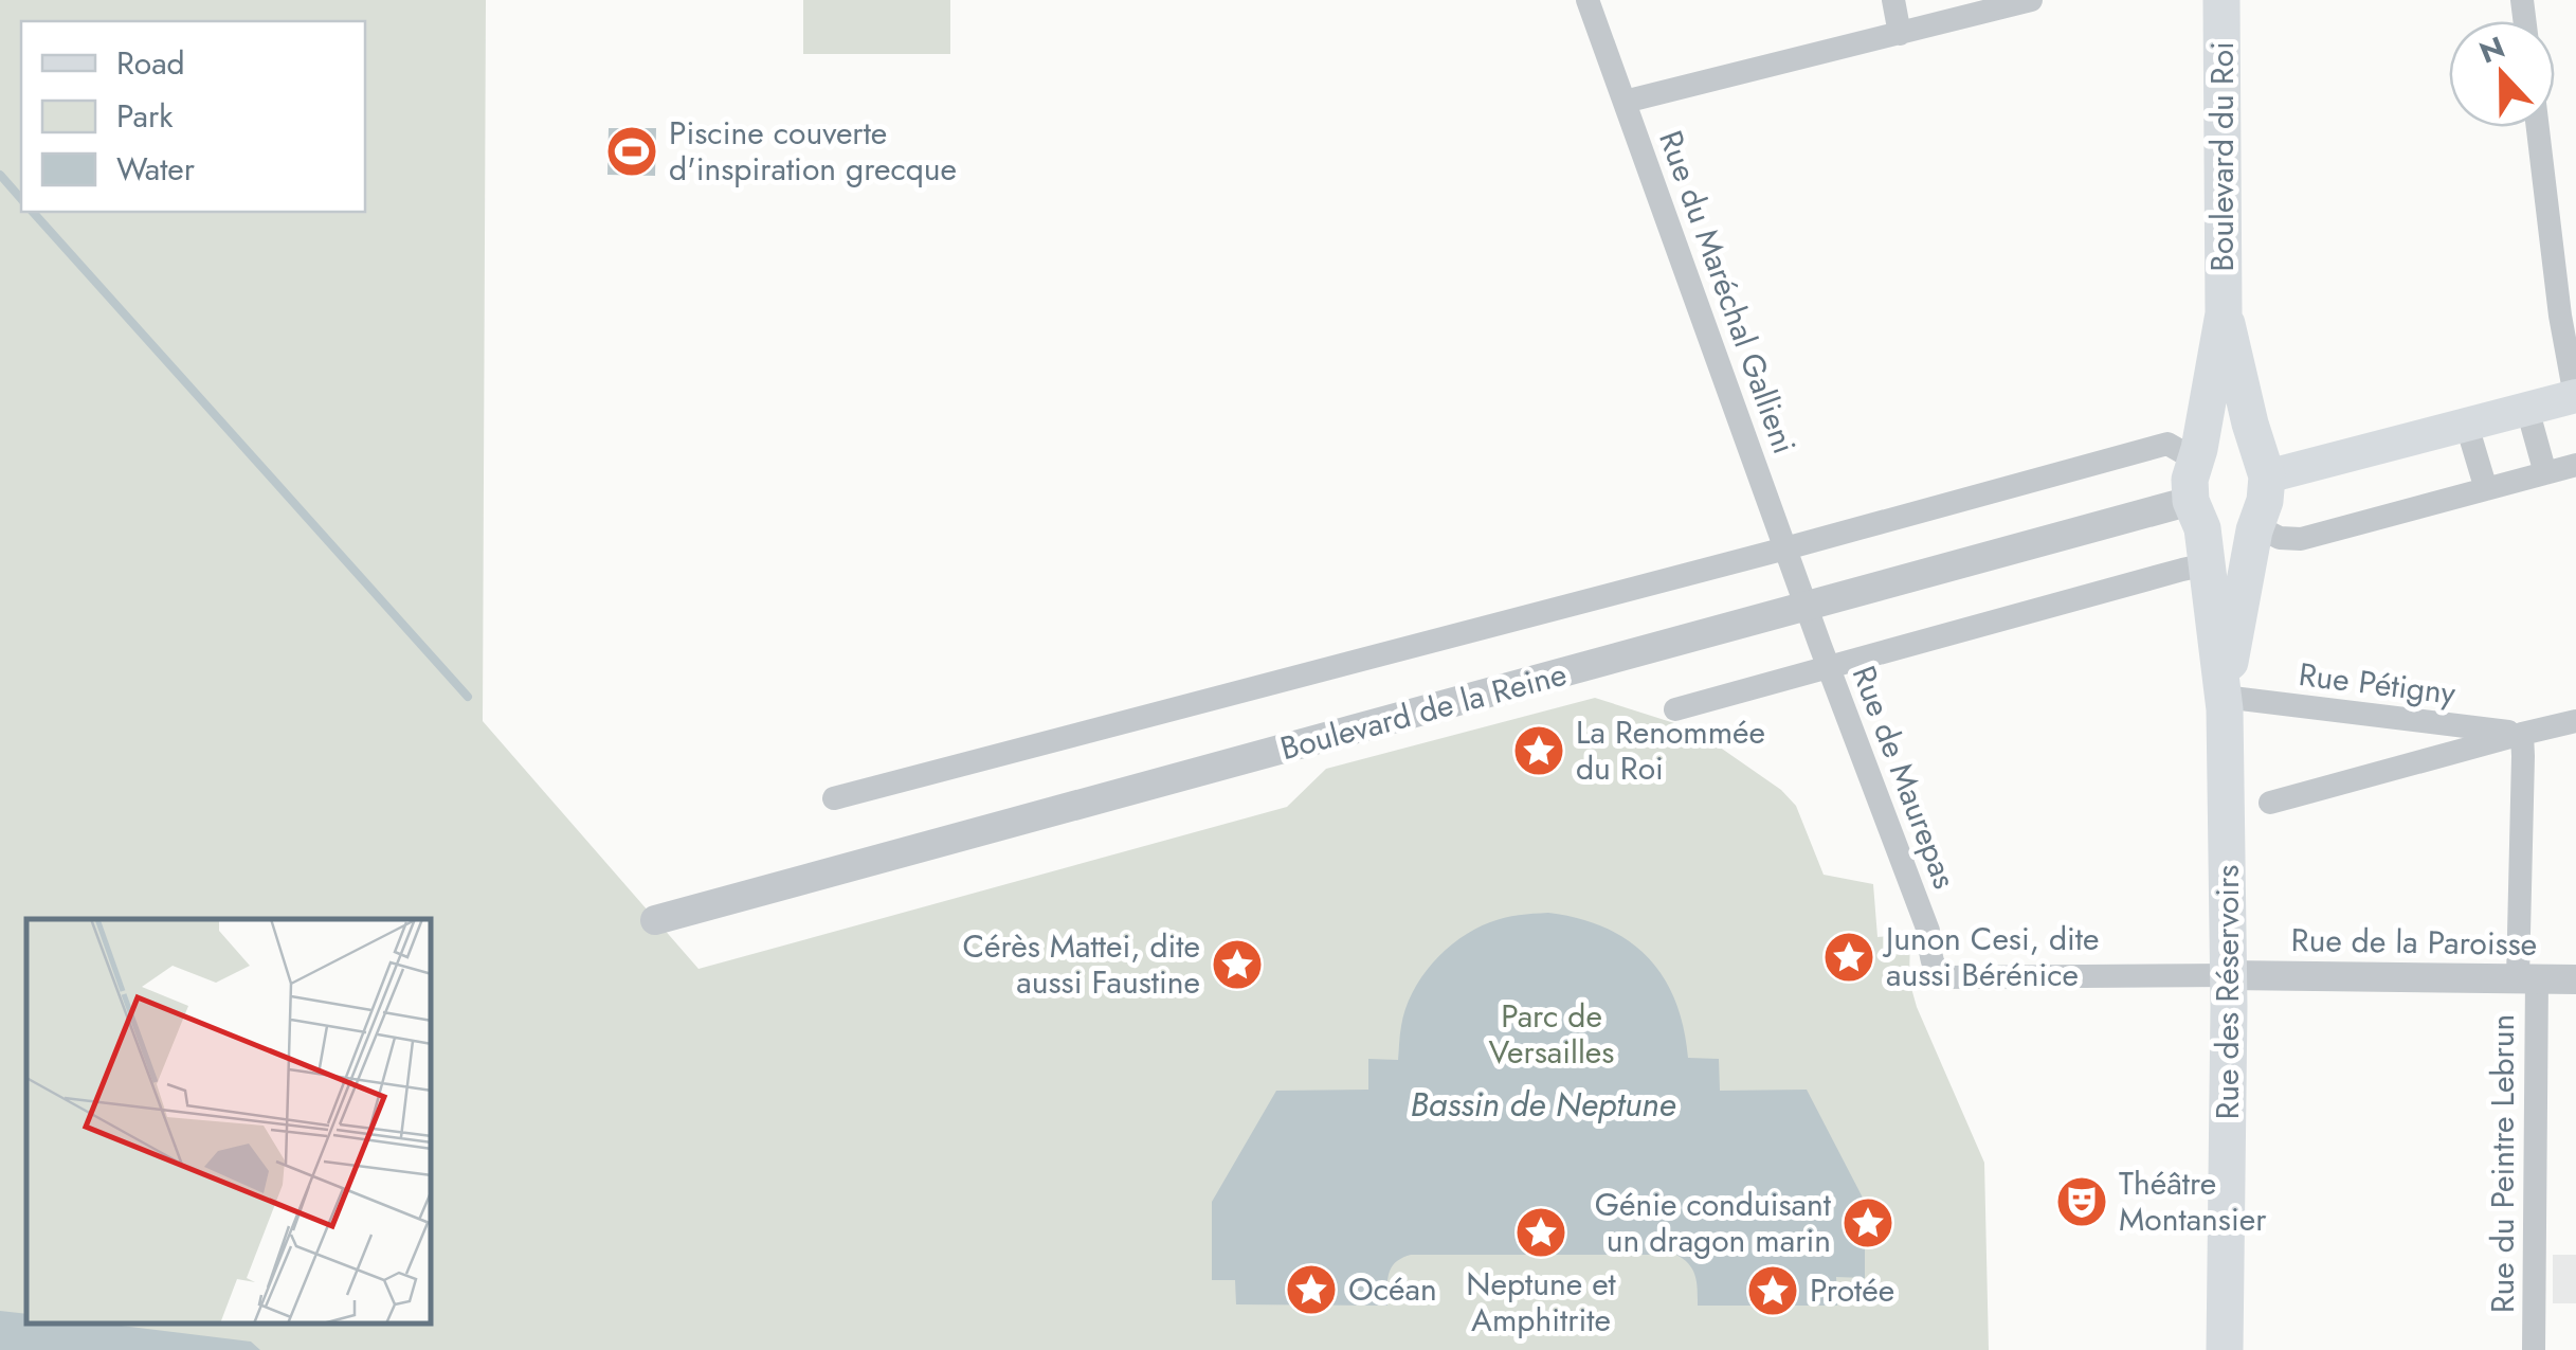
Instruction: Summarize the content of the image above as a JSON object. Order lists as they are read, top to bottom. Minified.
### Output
{"streets":{"main road":["Boulevard du Roi","Boulevard de la Reine","Rue des Réservoirs"],"street":["Rue du Maréchal Gallieni","Rue Pétigny","Rue de Maurepas","Rue de la Paroisse","Rue du Peintre Lebrun"]},"crossings":[["Boulevard du Roi","Boulevard de la Reine"],["Boulevard du Roi","Rue des Réservoirs"],["Rue du Maréchal Gallieni","Boulevard de la Reine"],["Rue du Maréchal Gallieni","Rue de Maurepas"],["Rue Pétigny","Rue des Réservoirs"],["Rue Pétigny","Rue du Peintre Lebrun"],["Boulevard de la Reine","Rue de Maurepas"],["Boulevard de la Reine","Rue des Réservoirs"],["Rue de Maurepas","Rue de la Paroisse"],["Rue de la Paroisse","Rue des Réservoirs"],["Rue de la Paroisse","Rue du Peintre Lebrun"]],"water":["Bassin de Neptune"],"parks":["Parc de Versailles"],"places":{"sports":["Piscine couverte d'inspiration grecque"],"place":["La Renommée du Roi","Junon Cesi, dite aussi Bérénice","Cérès Mattei, dite aussi Faustine","Génie conduisant un dragon marin","Neptune et Amphitrite","Océan","Protée"],"theatre":["Théâtre Montansier"]},"legend":["Road","Park","Water"],"north":"top"}
